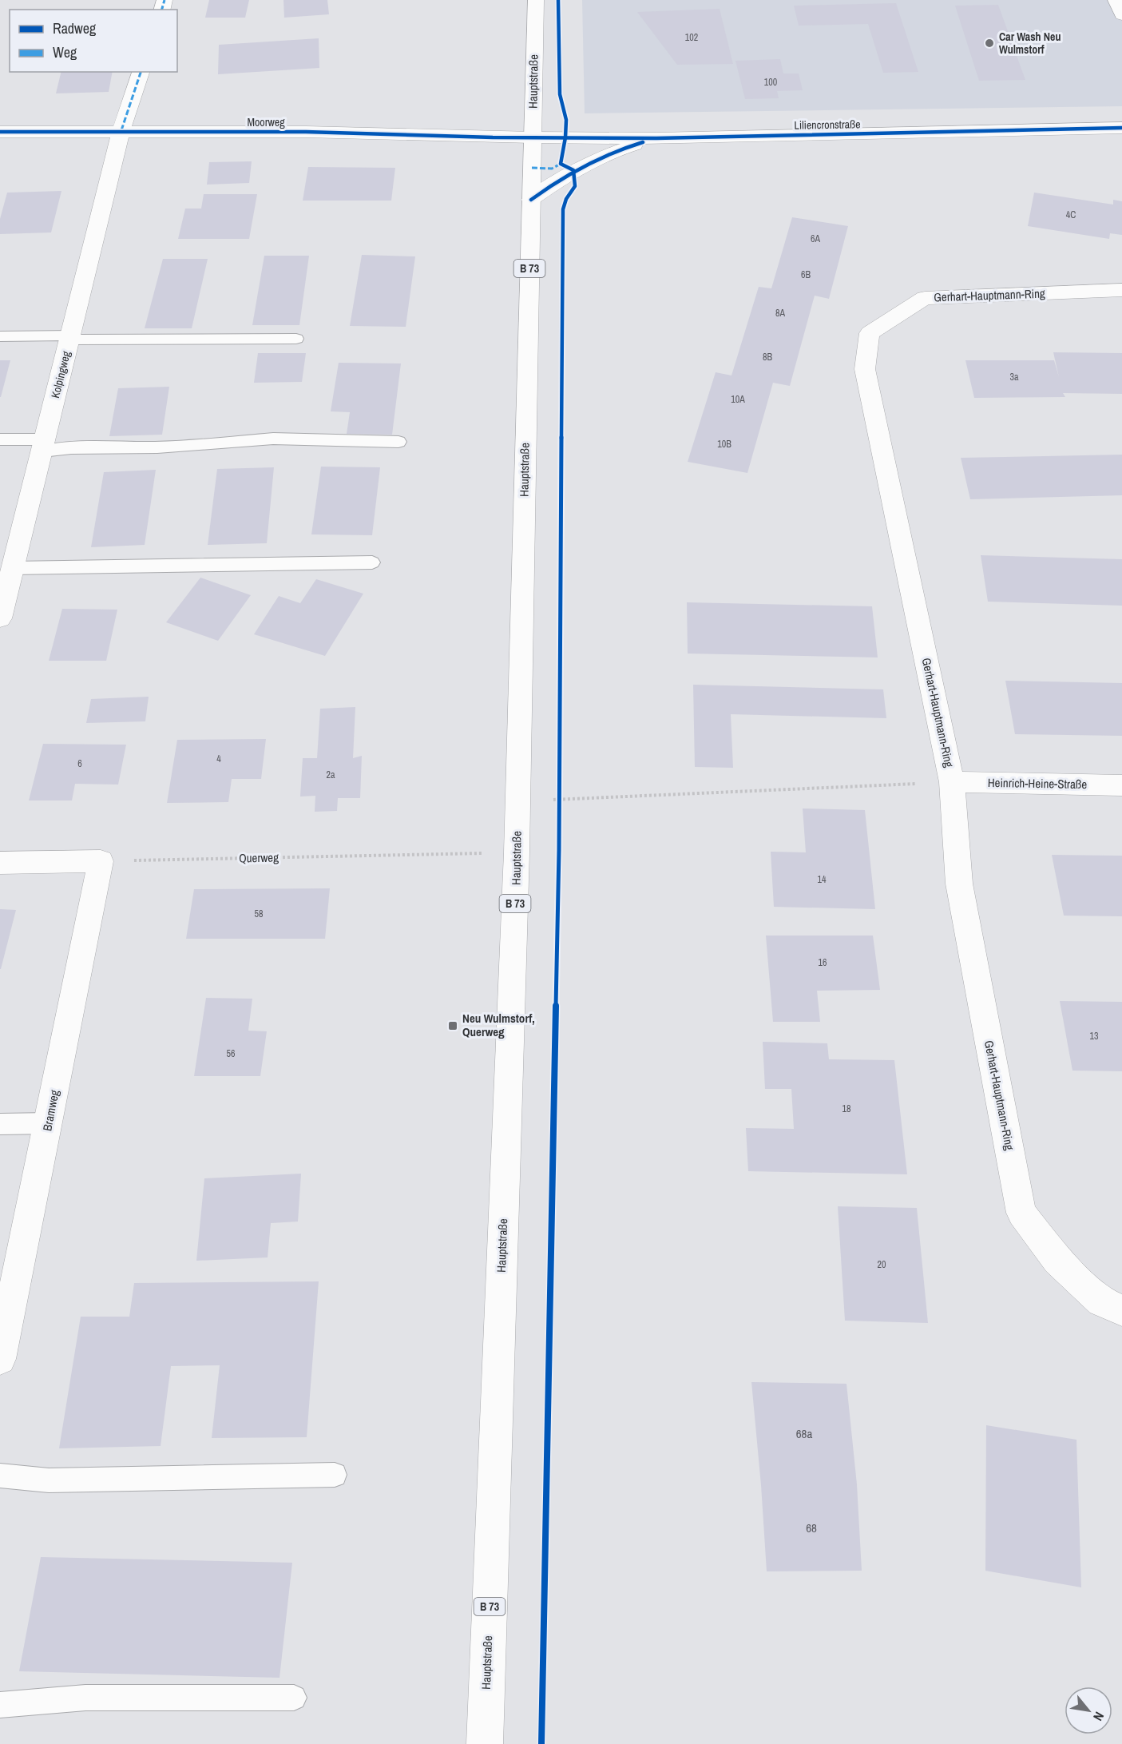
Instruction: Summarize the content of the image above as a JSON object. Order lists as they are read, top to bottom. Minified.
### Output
{"streets":{"street":["Hauptstraße","Moorweg","Liliencronstraße","B 73","Gerhart-Hauptmann-Ring","Kolpingweg","Heinrich-Heine-Straße","Bramweg"],"path":["Querweg"]},"crossings":[["Hauptstraße","Moorweg"],["Hauptstraße","Liliencronstraße"],["Hauptstraße","Querweg"],["Moorweg","Liliencronstraße"],["Moorweg","Kolpingweg"],["Gerhart-Hauptmann-Ring","Heinrich-Heine-Straße"],["Querweg","Bramweg"]],"places":{"other":["Car Wash Neu Wulmstorf"],"transit":["Neu Wulmstorf, Querweg"]},"house_numbers":["102","100","4C","6A","6B","8A","8B","3a","10A","10B","4","6","2a","14","58","16","13","56","18","20","68a","68"],"legend":["Radweg","Weg"],"north":"bottom right"}
